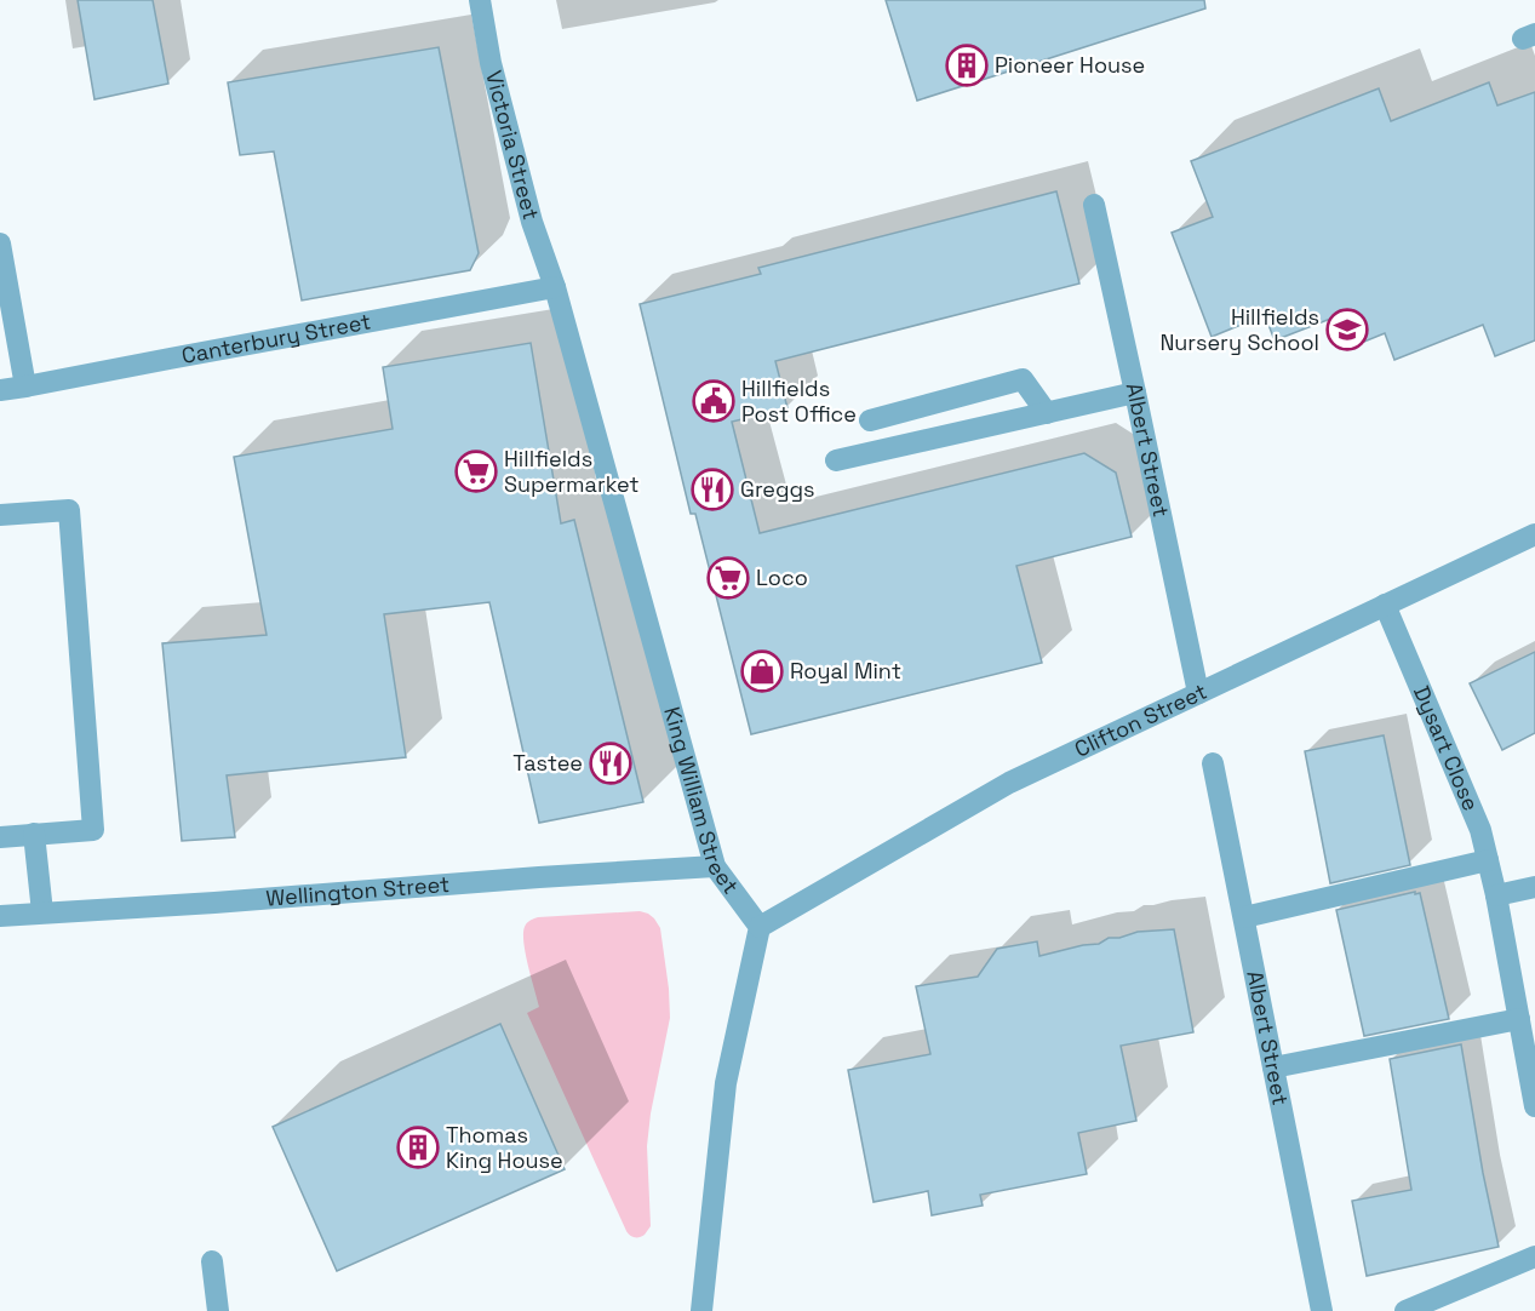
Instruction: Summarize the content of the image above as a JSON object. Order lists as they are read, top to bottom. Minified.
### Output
{"streets":{"street":["Victoria Street","Canterbury Street","Albert Street","Clifton Street","Dysart Close","King William Street","Wellington Street"]},"crossings":[["Victoria Street","Canterbury Street"],["Victoria Street","King William Street"],["Canterbury Street","King William Street"],["Albert Street","Clifton Street"],["Clifton Street","Dysart Close"],["Clifton Street","King William Street"],["King William Street","Wellington Street"]],"places":{"building":["Pioneer House","Thomas King House"],"school or university":["Hillfields Nursery School"],"public building":["Hillfields Post Office"],"supermarket":["Hillfields Supermarket","Loco"],"restaurant":["Greggs","Tastee"],"shop":["Royal Mint"]}}
